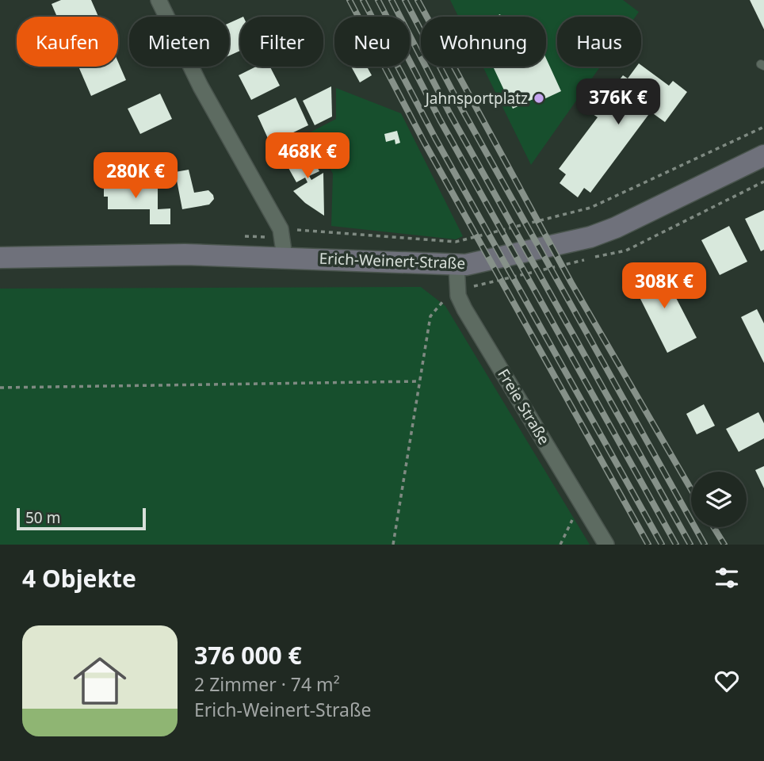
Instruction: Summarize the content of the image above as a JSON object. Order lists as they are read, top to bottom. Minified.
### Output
{"streets":{"main road":["Erich-Weinert-Straße"],"street":["Freie Straße"]},"crossings":[["Erich-Weinert-Straße","Freie Straße"]],"places":["Jahnsportplatz"],"scale_bar":"50 m","page":{"chip":["Kaufen","Mieten","Filter","Neu","Wohnung","Haus"],"price":["376K €","468K €","280K €","308K €"],"scale":"50 m","heading":"4 Objekte","list":[{"name":"376 000 €","note":"2 Zimmer · 74 m² · Erich-Weinert-Straße"}]}}
